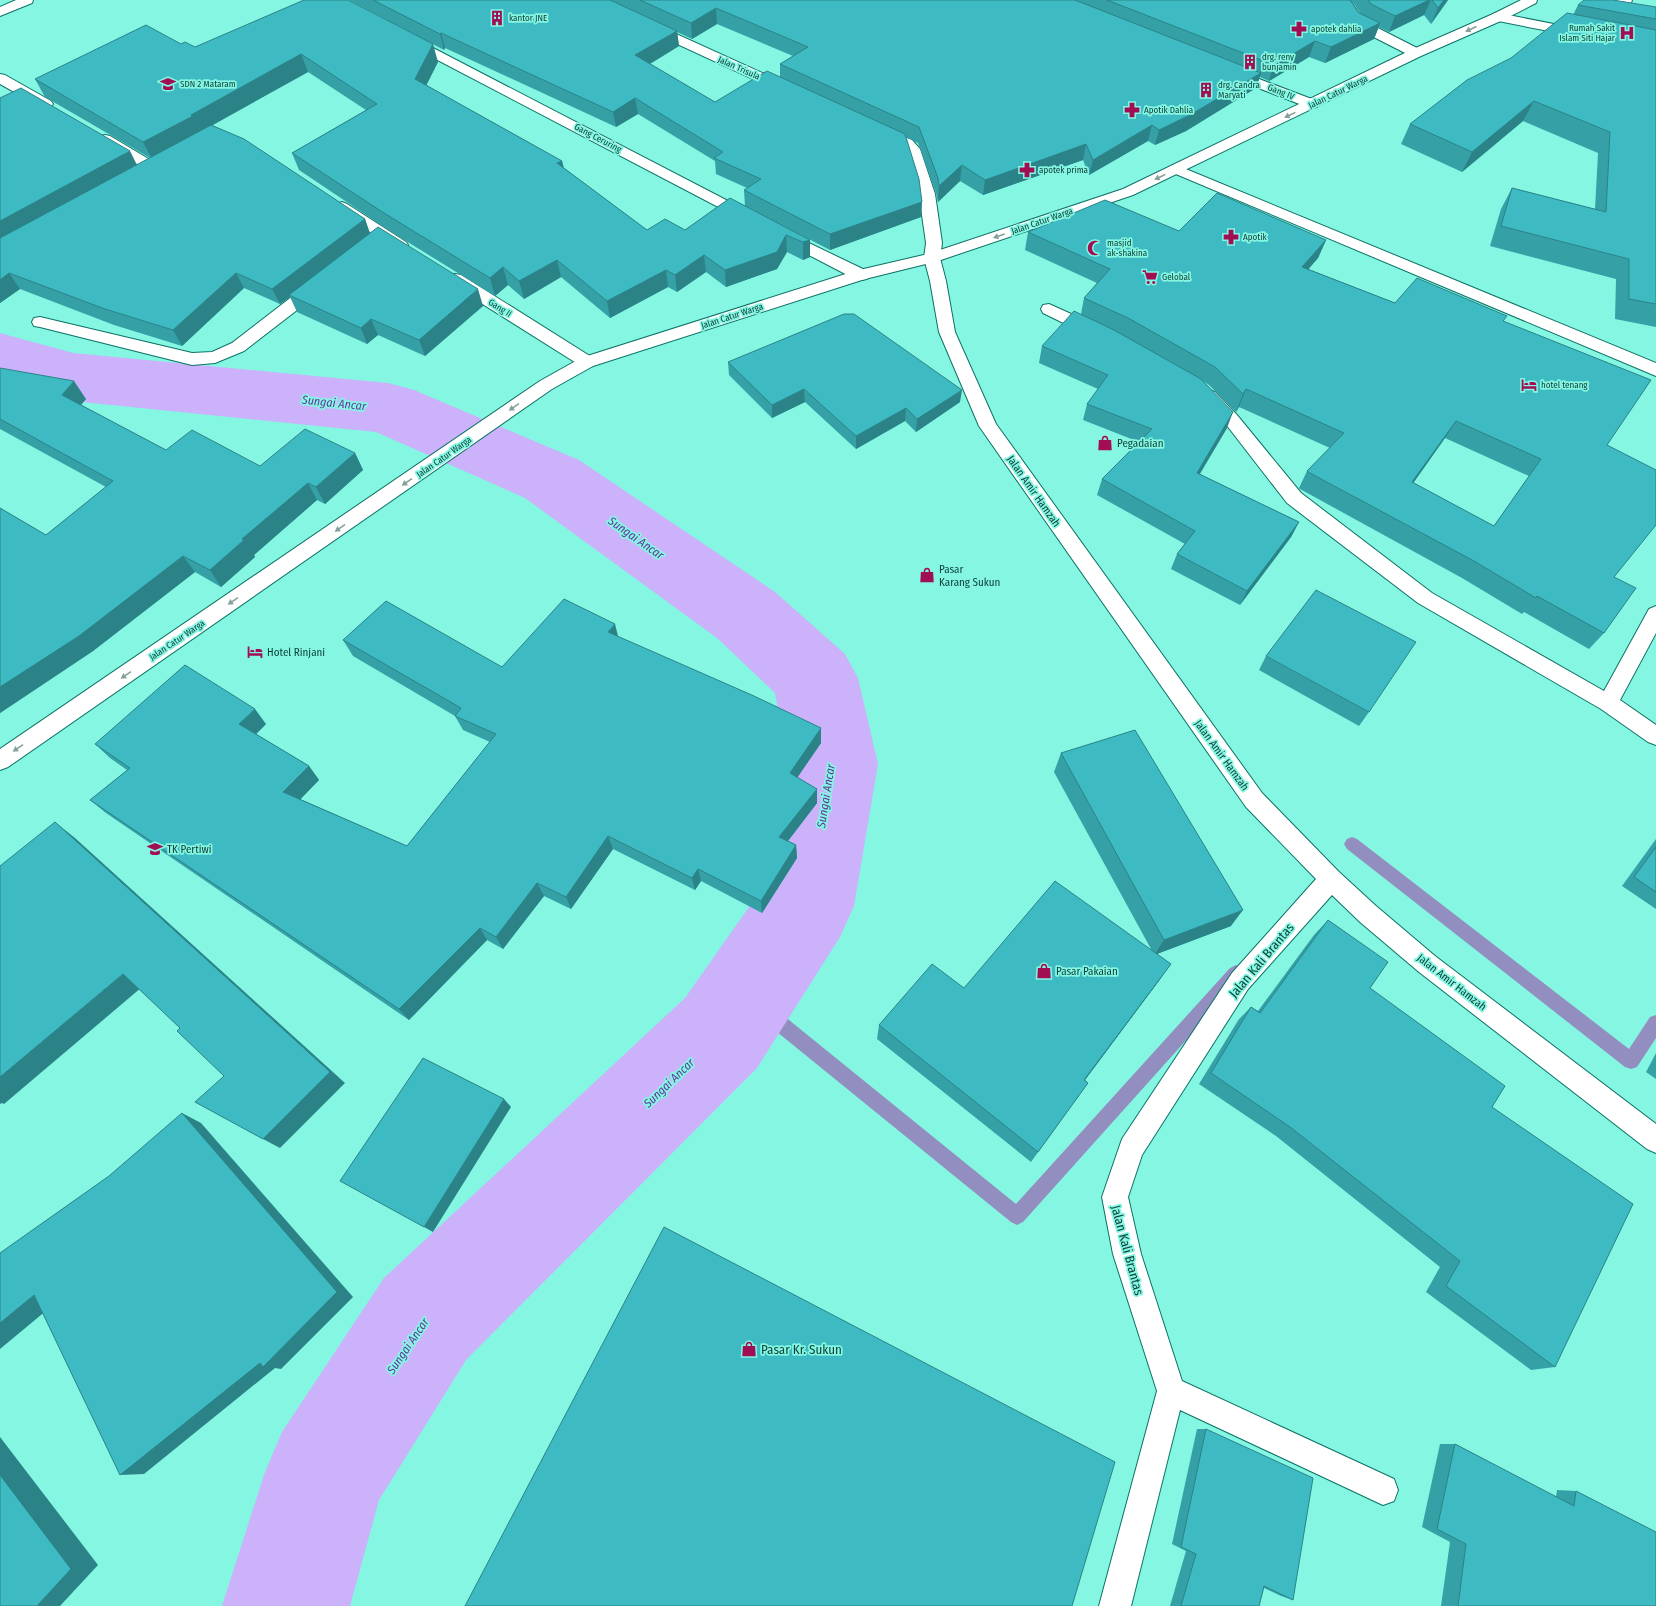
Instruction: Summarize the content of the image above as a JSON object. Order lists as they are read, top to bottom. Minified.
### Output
{"streets":{"street":["Jalan Trisula","Gang IV","Jalan Catur Warga","Gang Ceruring","Gang II","Jalan Amir Hamzah","Jalan Kali Brantas"]},"crossings":[["Gang IV","Jalan Catur Warga"],["Jalan Catur Warga","Gang Ceruring"],["Jalan Catur Warga","Gang II"],["Jalan Catur Warga","Jalan Amir Hamzah"],["Jalan Amir Hamzah","Jalan Kali Brantas"]],"one_way":["Jalan Catur Warga"],"water":["Sungai Ancar"],"places":{"building":["kantor JNE","drg. reny bunjamin","drg. Candra Maryati"],"pharmacy":["apotek dahlia","Apotik Dahlia","apotek prima","Apotik"],"hospital":["Rumah Sakit Islam Siti Hajar"],"school or university":["SDN 2 Mataram","TK Pertiwi"],"mosque":["masjid ak-shakina"],"supermarket":["Gelobal"],"hotel":["hotel tenang","Hotel Rinjani"],"shop":["Pegadaian","Pasar Karang Sukun","Pasar Pakaian","Pasar Kr. Sukun"]}}
